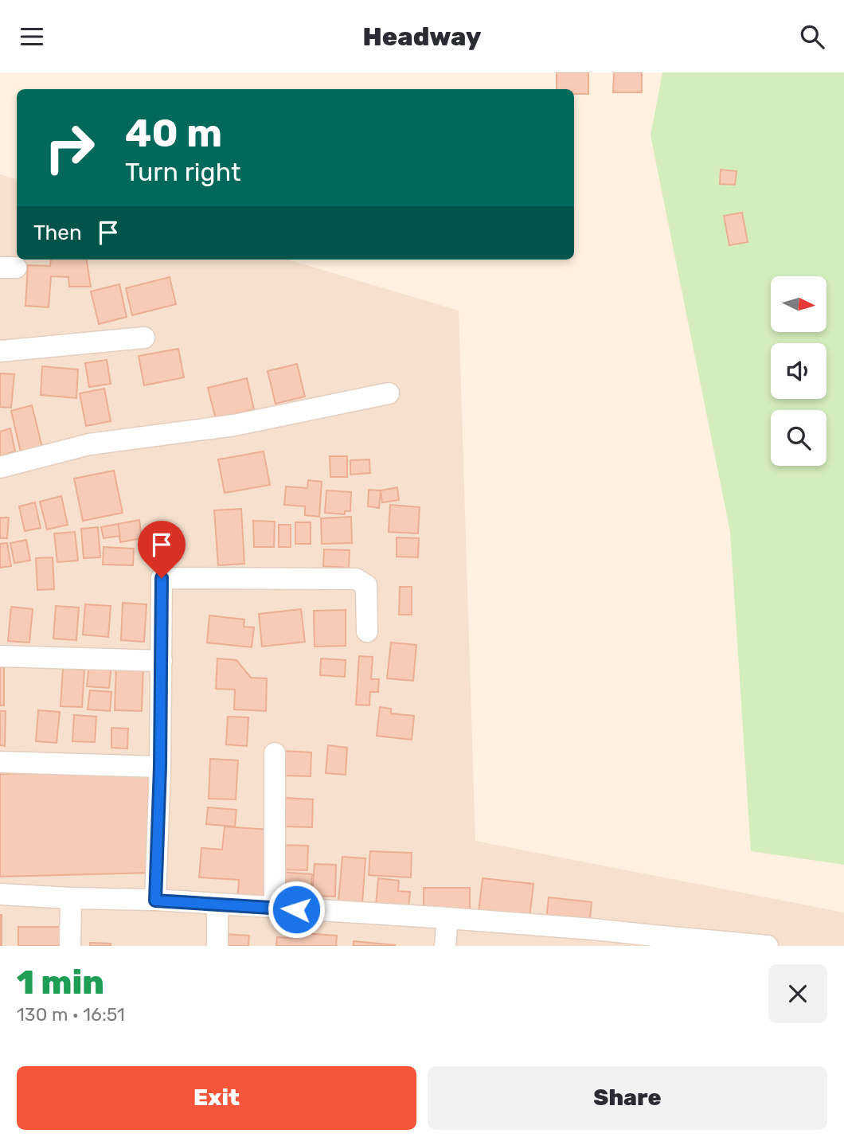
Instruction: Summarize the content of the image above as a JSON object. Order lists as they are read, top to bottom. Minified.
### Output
{"north":"right","page":{"header":"Headway","turn":["40 m","Turn right"],"then":"Then","heading":["1 min","130 m · 16:51"],"buttons":["Exit","Share"]}}
